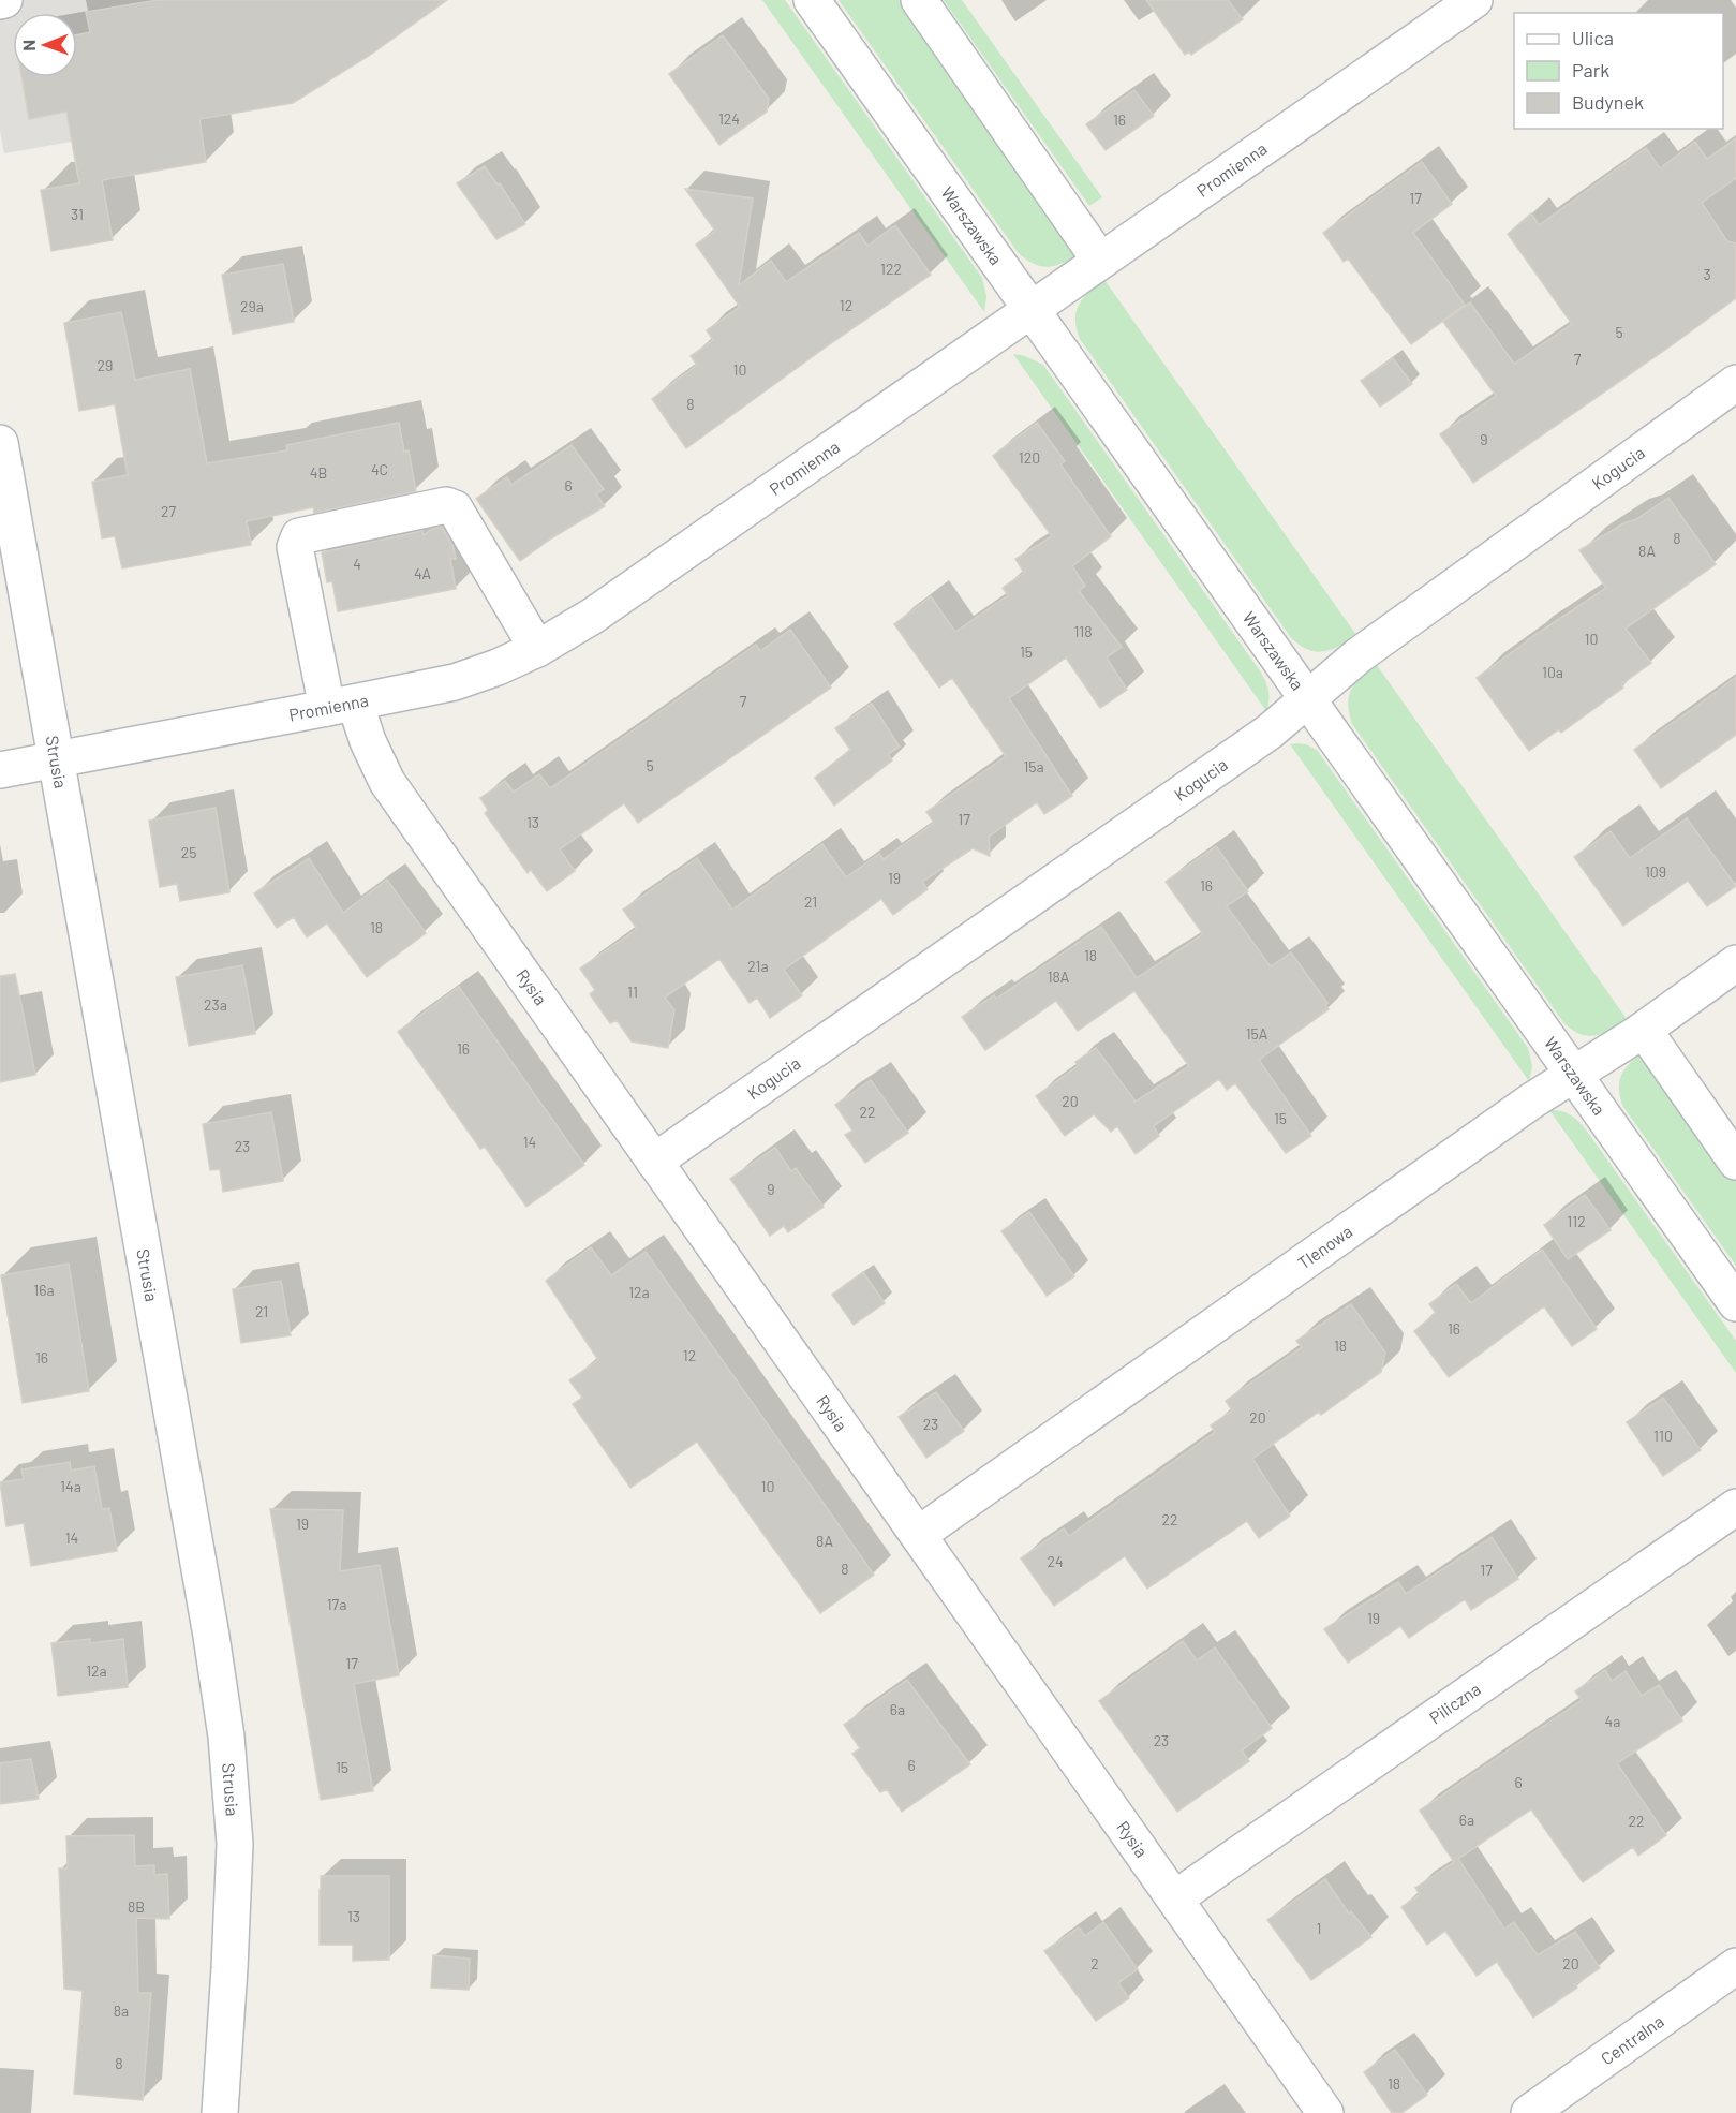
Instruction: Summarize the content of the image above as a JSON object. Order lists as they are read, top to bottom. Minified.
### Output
{"streets":{"street":["Promienna","Warszawska","Kogucia","Strusia","Rysia","Tlenowa","Piliczna","Centralna"]},"crossings":[["Promienna","Warszawska"],["Promienna","Strusia"],["Promienna","Rysia"],["Warszawska","Kogucia"],["Warszawska","Tlenowa"],["Kogucia","Rysia"],["Rysia","Tlenowa"],["Rysia","Piliczna"]],"house_numbers":["124","16","17","31","122","3","12","29a","5","7","29","10","8","9","120","4C","4B","6","27","8","8A","4","4A","118","10","15","10a","7","5","15a","17","13","25","109","19","16","21","18","18","21a","18A","11","23a","15A","16","20","22","15","14","23","9","112","16a","12a","21","16","18","12","16","20","23","110","14a","10","22","19","14","8A","24","8","17","17a","19","17","12a","6a","4a","23","6","15","6","6a","22","8B","13","1","2","20","8a","8","18"],"legend":["Ulica","Park","Budynek"],"north":"left"}
